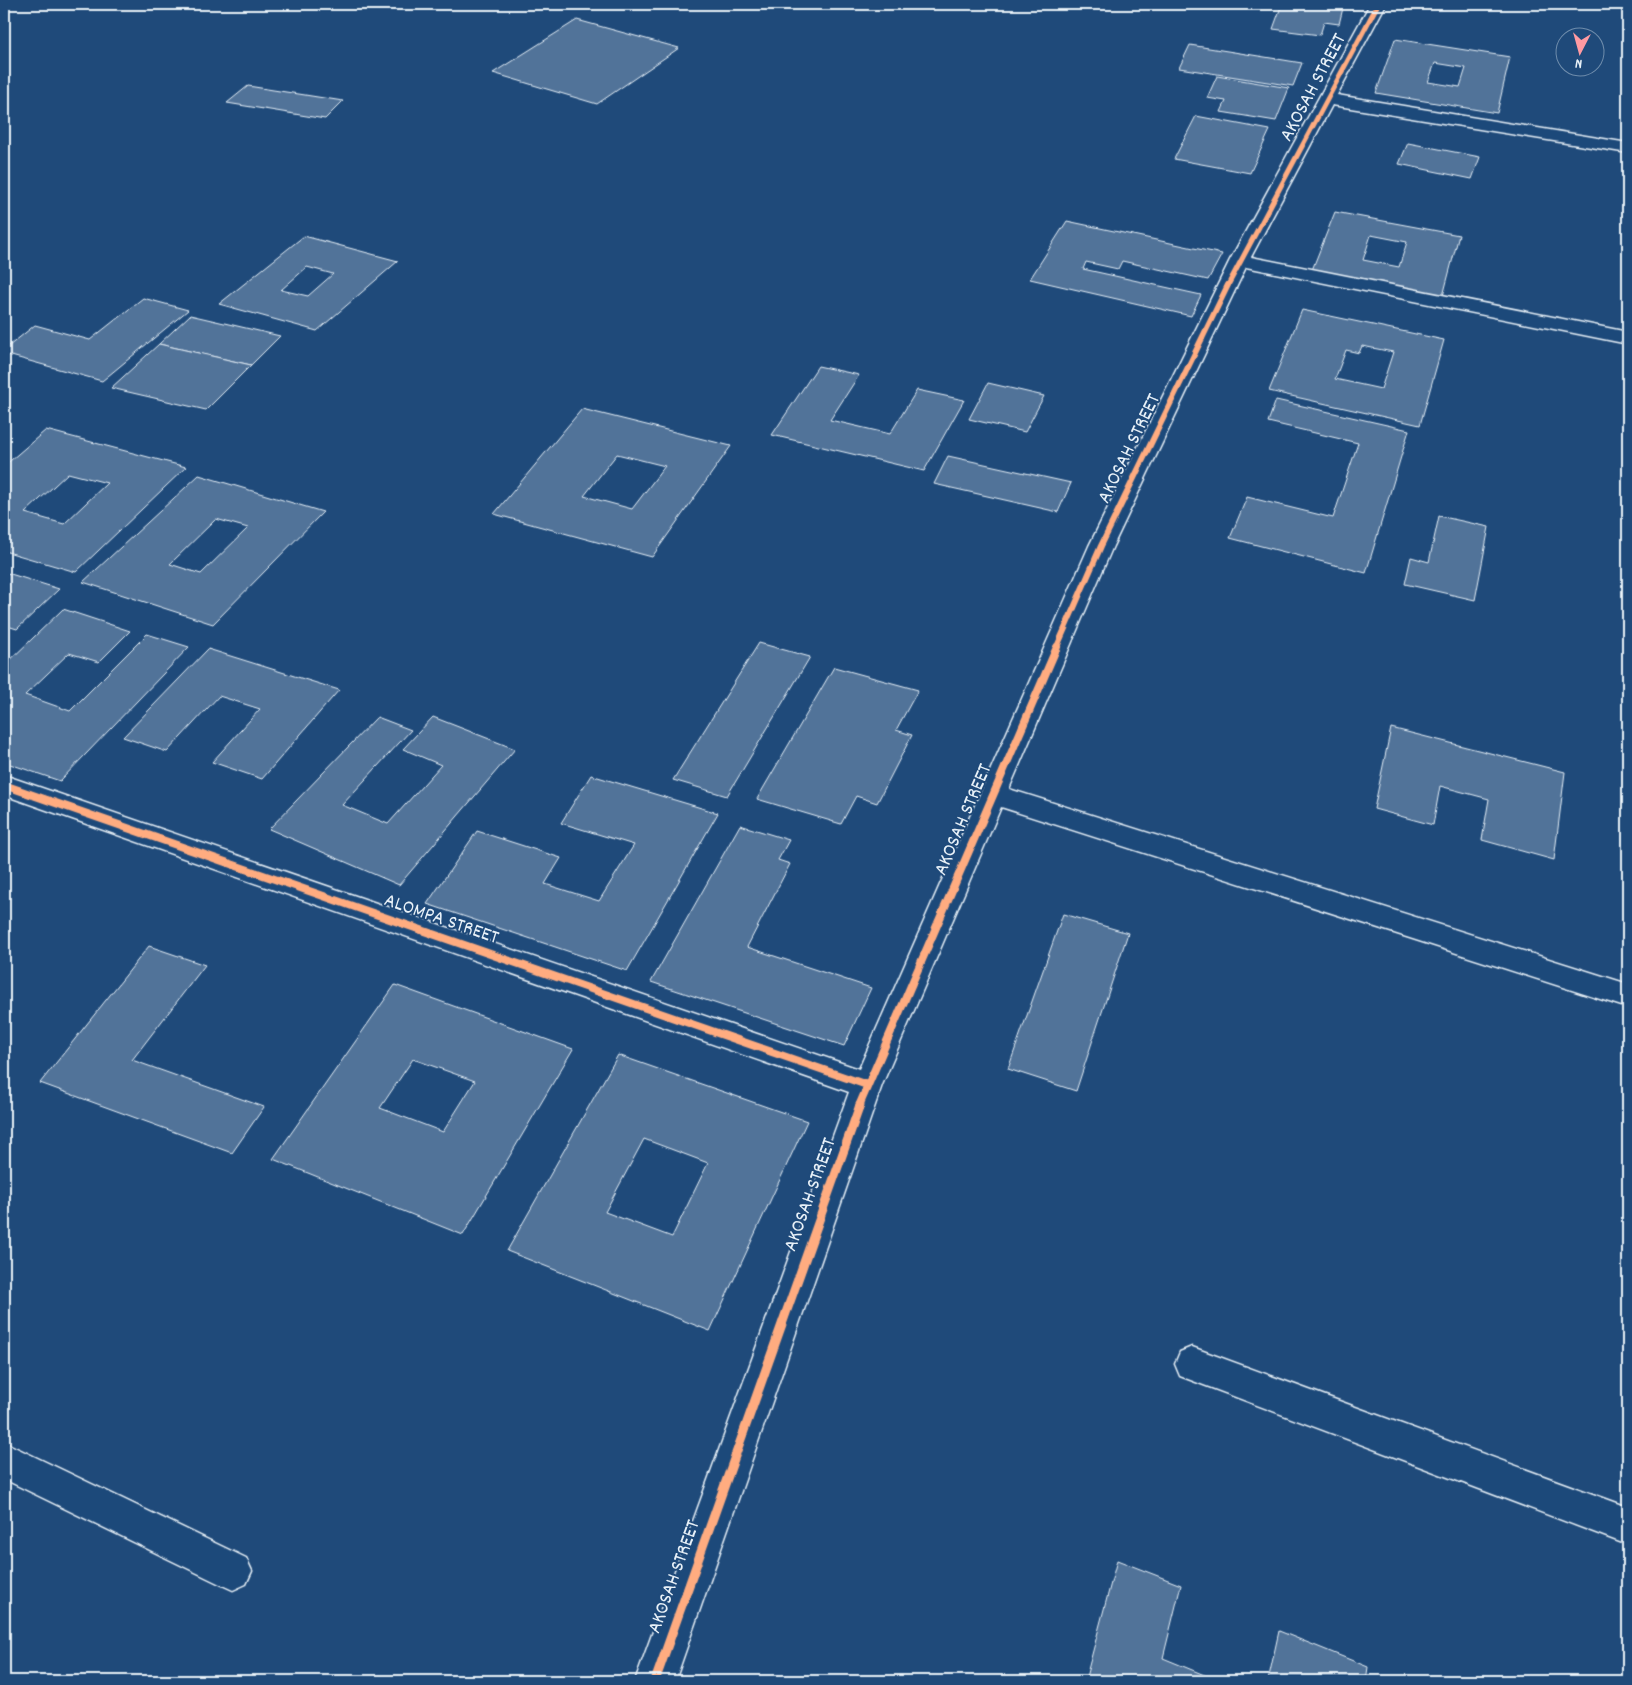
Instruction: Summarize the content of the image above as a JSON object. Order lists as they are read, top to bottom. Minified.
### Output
{"streets":{"street":["AKOSAH STREET","ALOMPA STREET"]},"crossings":[["AKOSAH STREET","ALOMPA STREET"]],"north":"bottom"}
